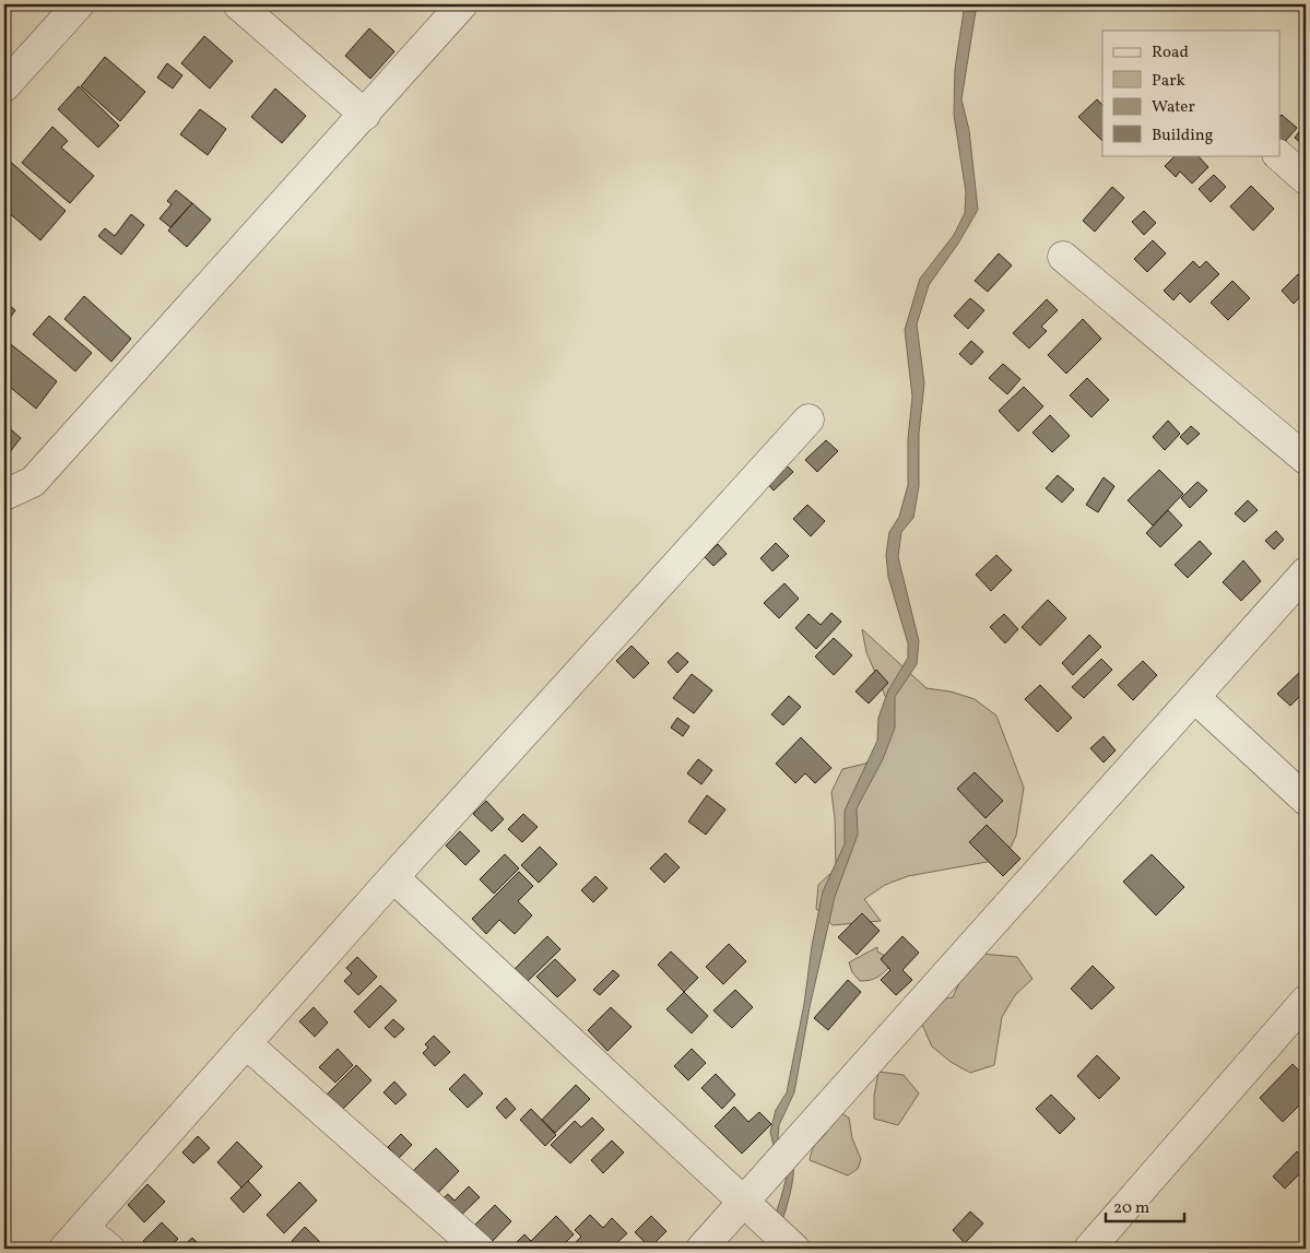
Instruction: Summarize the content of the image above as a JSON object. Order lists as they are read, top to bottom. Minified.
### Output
{"legend":["Road","Park","Water","Building"],"scale_bar":"20 m"}
